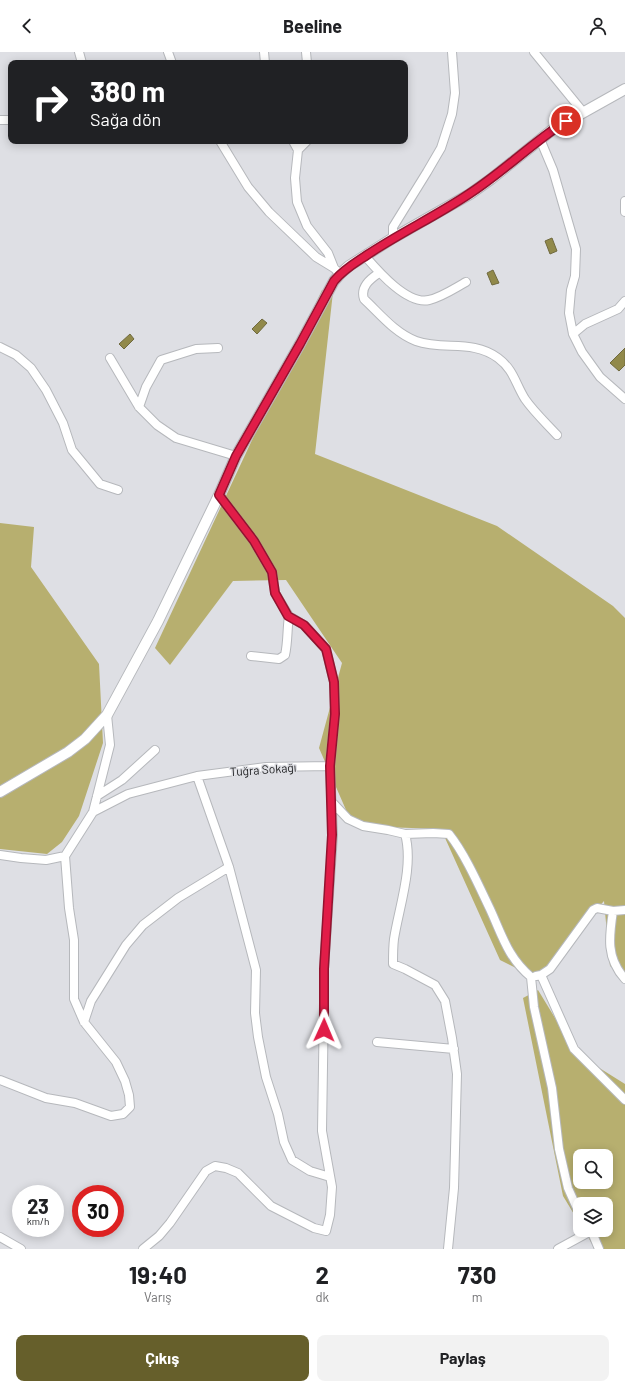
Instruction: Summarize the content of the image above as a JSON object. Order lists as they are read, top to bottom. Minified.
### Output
{"streets":{"street":["Tuğra Sokağı"]},"page":{"header":"Beeline","turn":["380 m","Sağa dön"],"speed":"23 km/h","limit":"30","eta":["19:40","Varış","2","dk","730","m"],"buttons":["Çıkış","Paylaş"]}}
